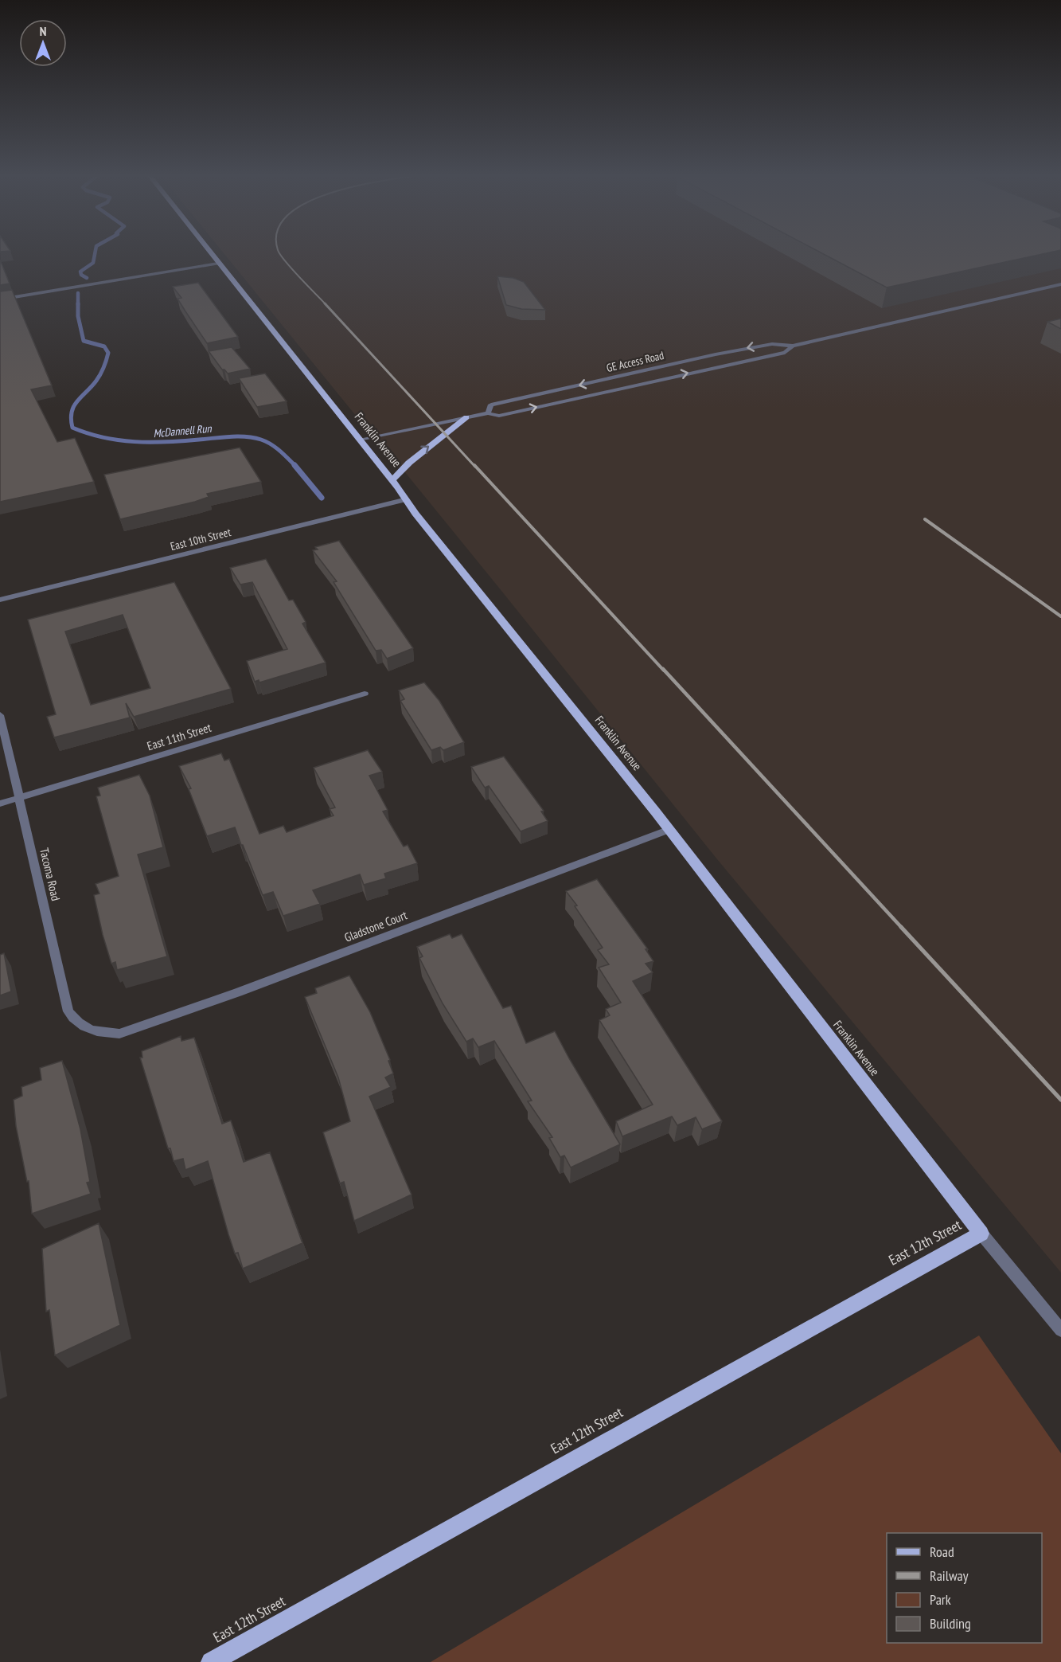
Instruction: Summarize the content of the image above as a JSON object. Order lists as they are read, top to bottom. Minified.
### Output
{"streets":{"main road":["Franklin Avenue","East 12th Street"],"street":["GE Access Road","East 10th Street","East 11th Street","Tacoma Road","Gladstone Court"]},"crossings":[["GE Access Road","Franklin Avenue"],["Franklin Avenue","East 10th Street"],["Franklin Avenue","Gladstone Court"],["Franklin Avenue","East 12th Street"],["East 11th Street","Tacoma Road"],["Tacoma Road","Gladstone Court"]],"water":["McDannell Run"],"legend":["Road","Railway","Park","Building"],"north":"top"}
